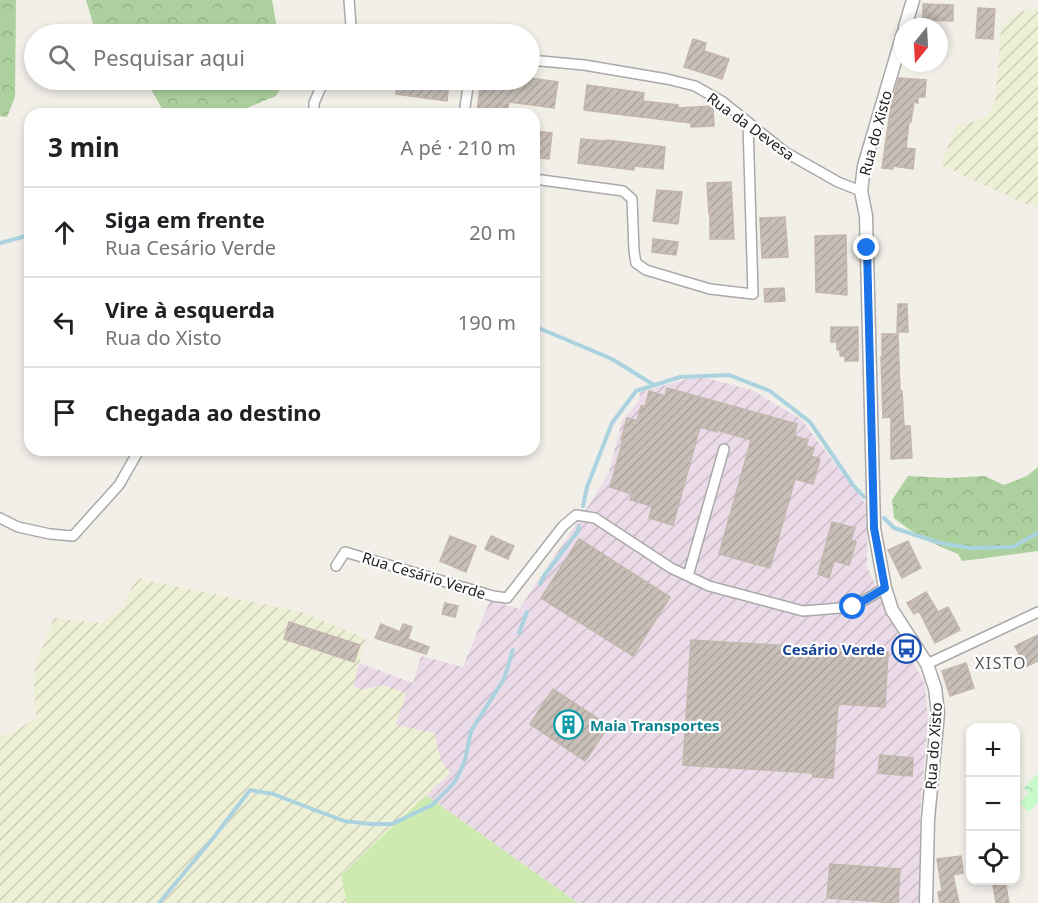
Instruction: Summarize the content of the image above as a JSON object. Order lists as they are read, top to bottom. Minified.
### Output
{"streets":{"street":["Rua da Devesa","Rua do Xisto","Rua Cesário Verde"]},"crossings":[["Rua da Devesa","Rua do Xisto"],["Rua do Xisto","Rua Cesário Verde"]],"districts":["XISTO"],"places":{"bus stop":["Cesário Verde"],"building":["Maia Transportes"]},"north":"bottom","page":{"search":"Pesquisar aqui","heading":["3 min","A pé · 210 m"],"list":[["Siga em frente","Rua Cesário Verde","20 m"],["Vire à esquerda","Rua do Xisto","190 m"],"Chegada ao destino"],"map_buttons":["+","−"]}}
